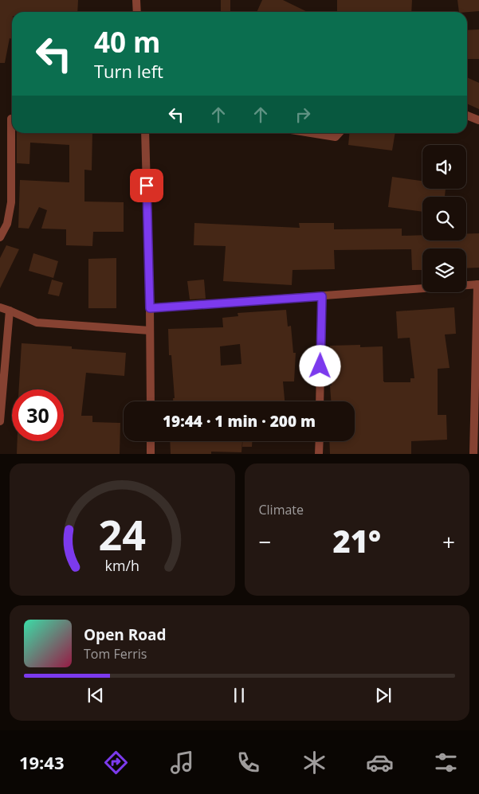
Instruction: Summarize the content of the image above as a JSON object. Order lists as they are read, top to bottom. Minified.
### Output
{"page":{"turn":["40 m","Turn left"],"limit":"30","trip":"19:44 · 1 min · 200 m","tile":"Climate","heat":["−","21°","+"],"song":["Open Road","Tom Ferris"],"tabs":"19:43","gauge":["24","km/h"]}}
